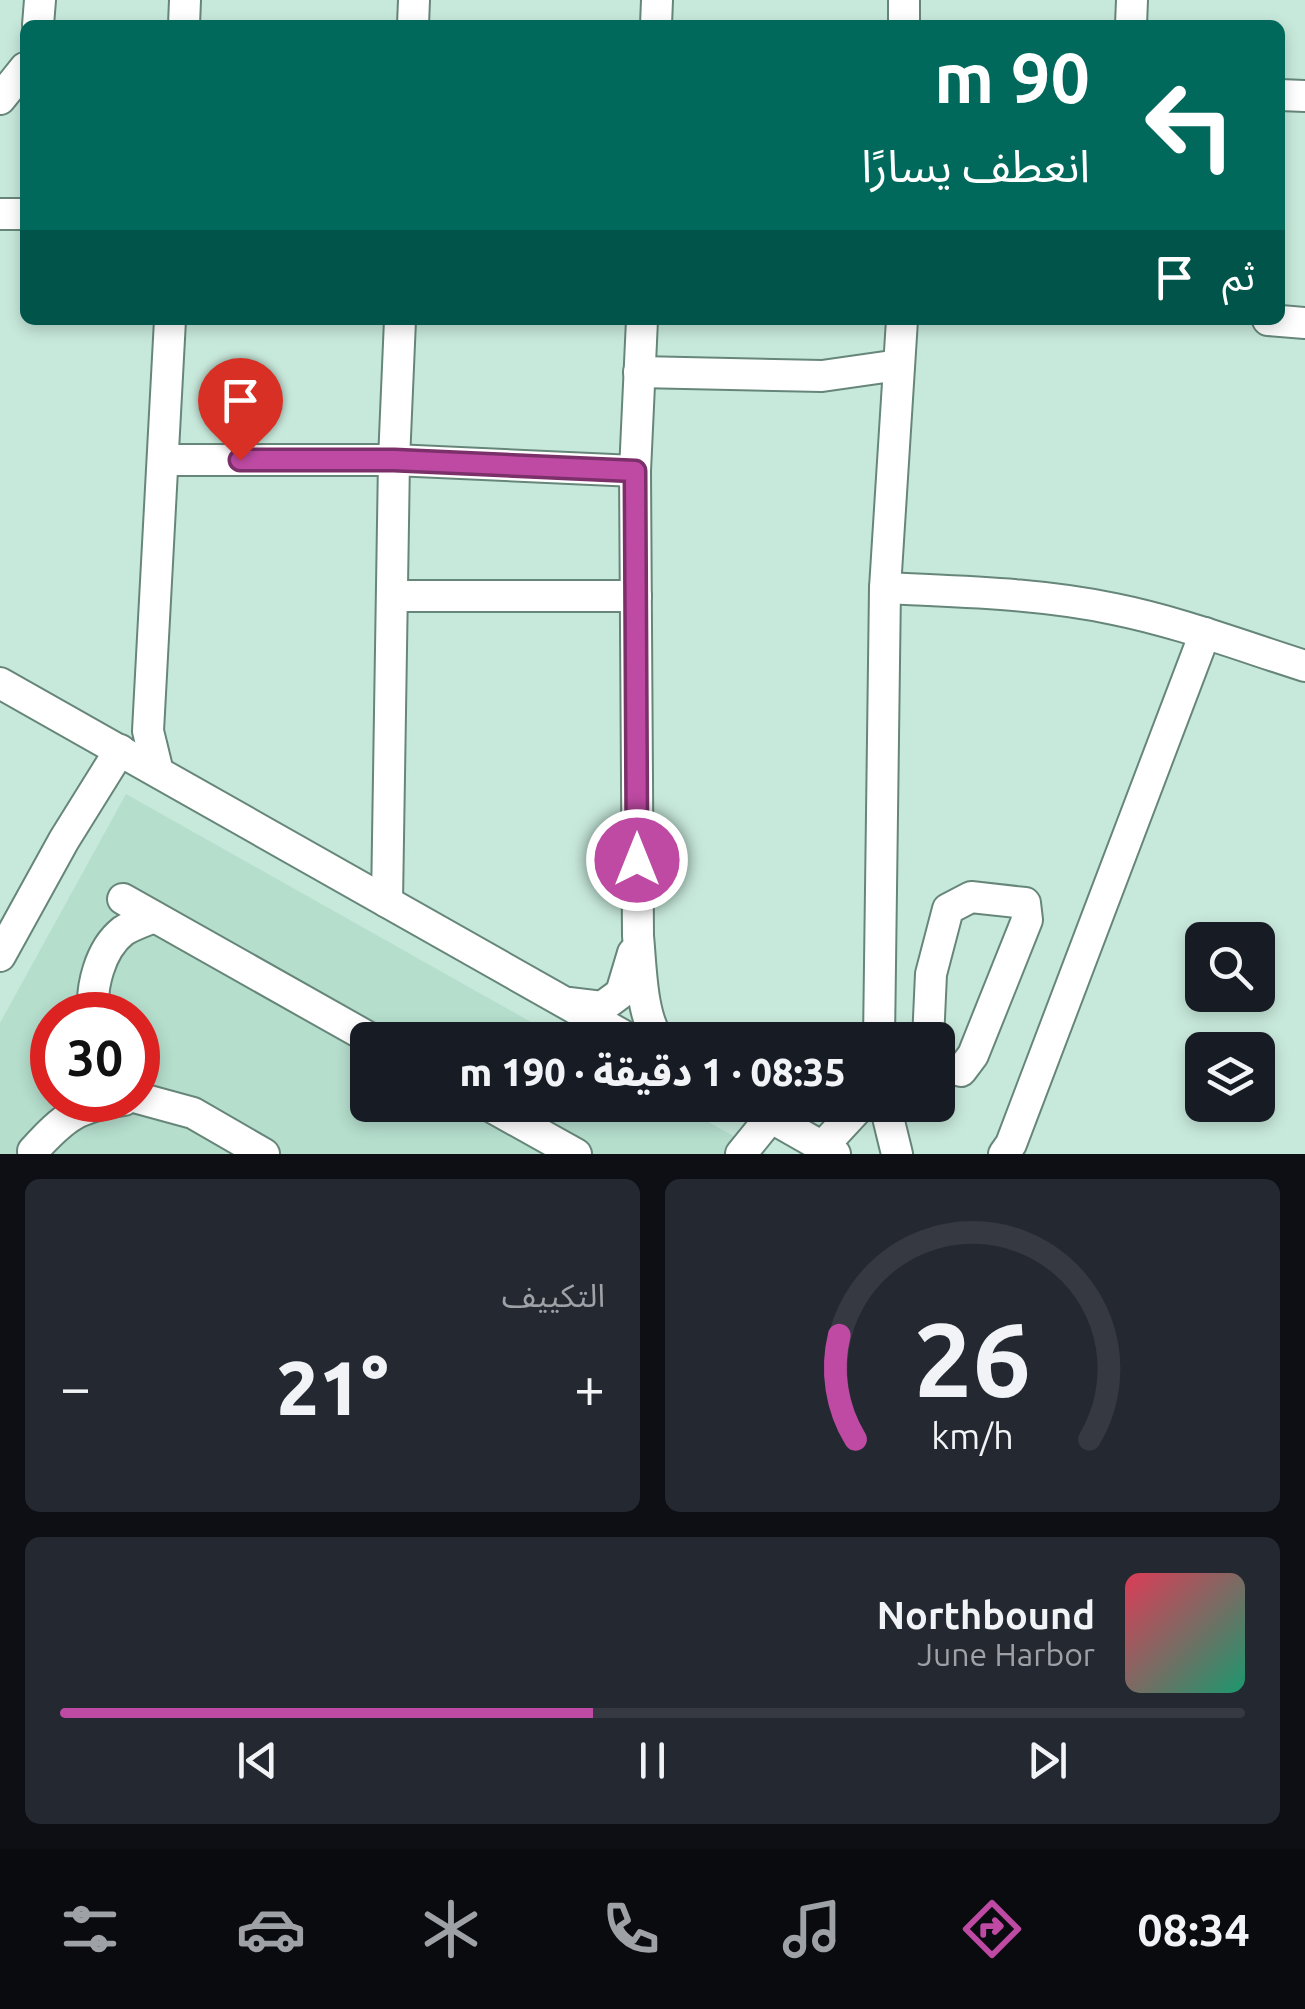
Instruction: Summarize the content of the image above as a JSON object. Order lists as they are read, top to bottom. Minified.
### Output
{"page":{"turn":["90 m","انعطف يسارًا"],"then":"ثم","limit":"30","trip":"08:35 · 1 دقيقة · 190 m","tile":"التكييف","heat":["−","21°","+"],"song":["Northbound","June Harbor"],"tabs":"08:34","gauge":["26","km/h"]}}
